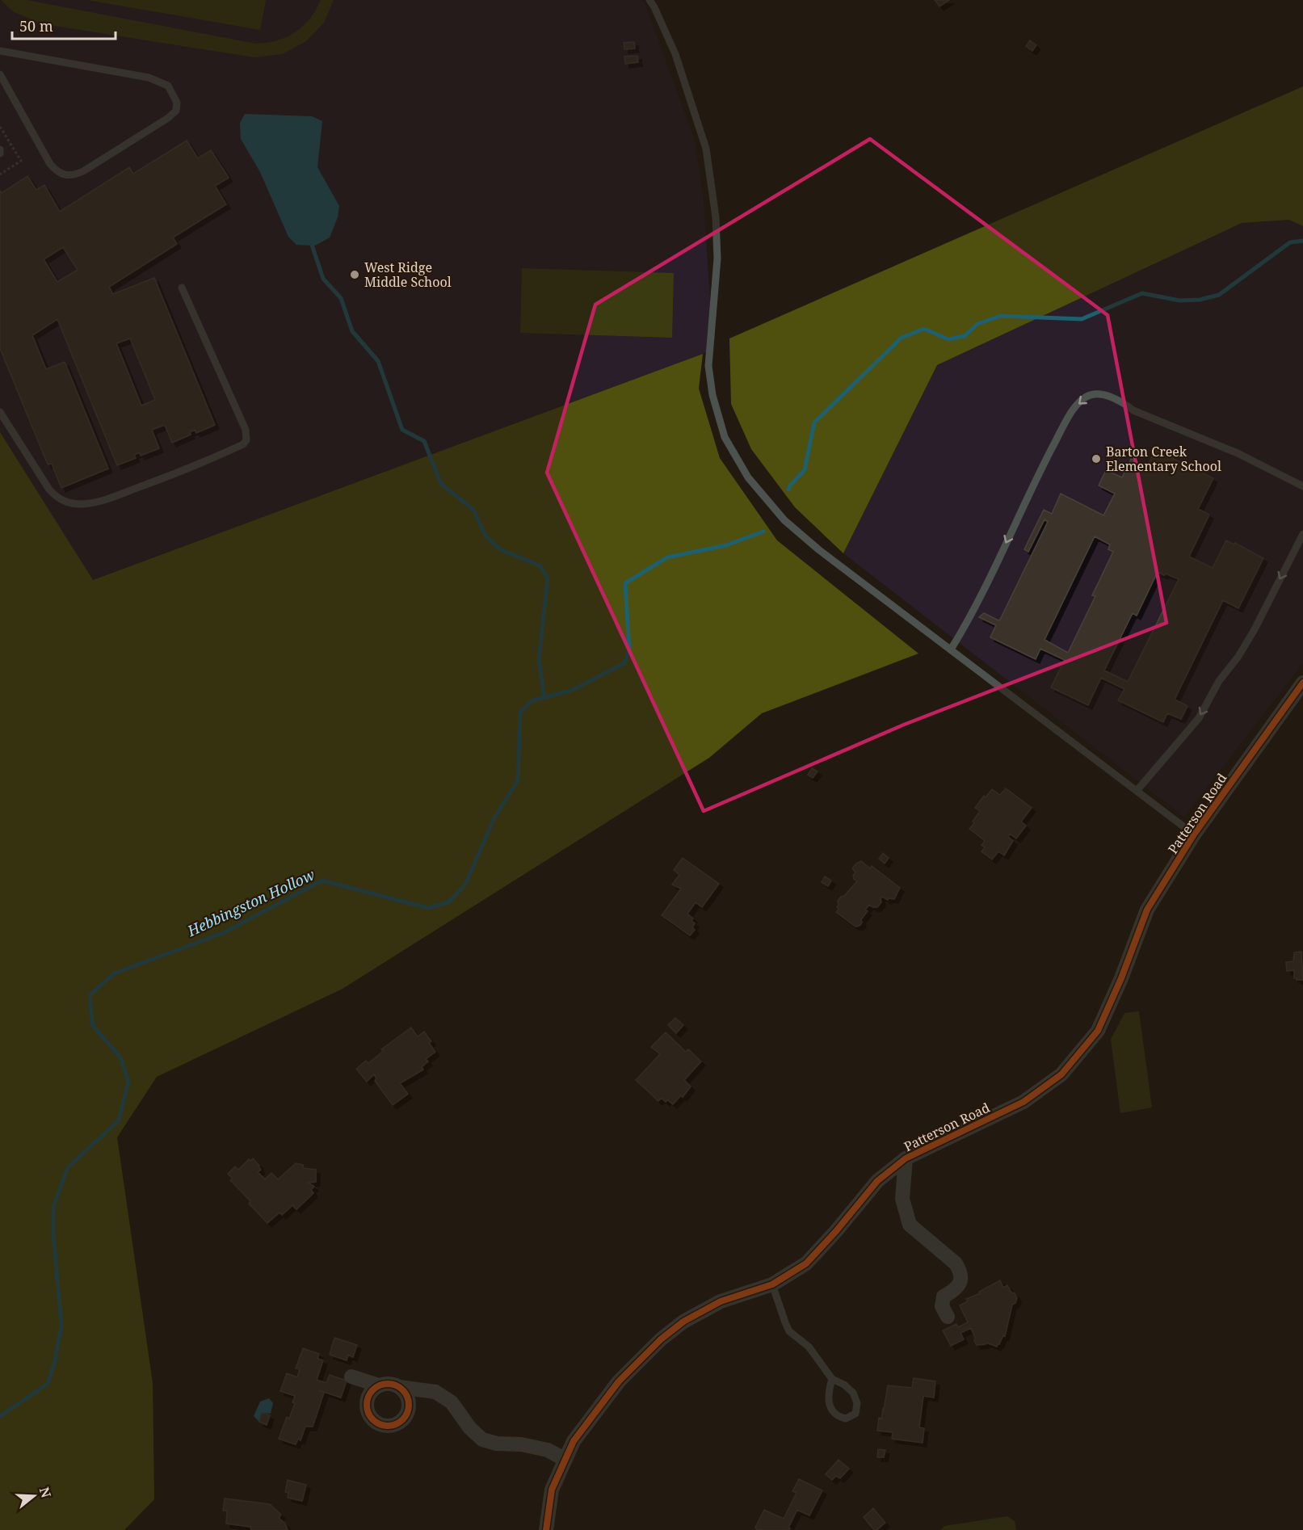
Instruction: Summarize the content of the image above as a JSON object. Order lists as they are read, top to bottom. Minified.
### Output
{"streets":{"street":["Patterson Road"]},"water":["Hebbingston Hollow"],"places":["West Ridge Middle School","Barton Creek Elementary School"],"scale_bar":"50 m","north":"right"}
